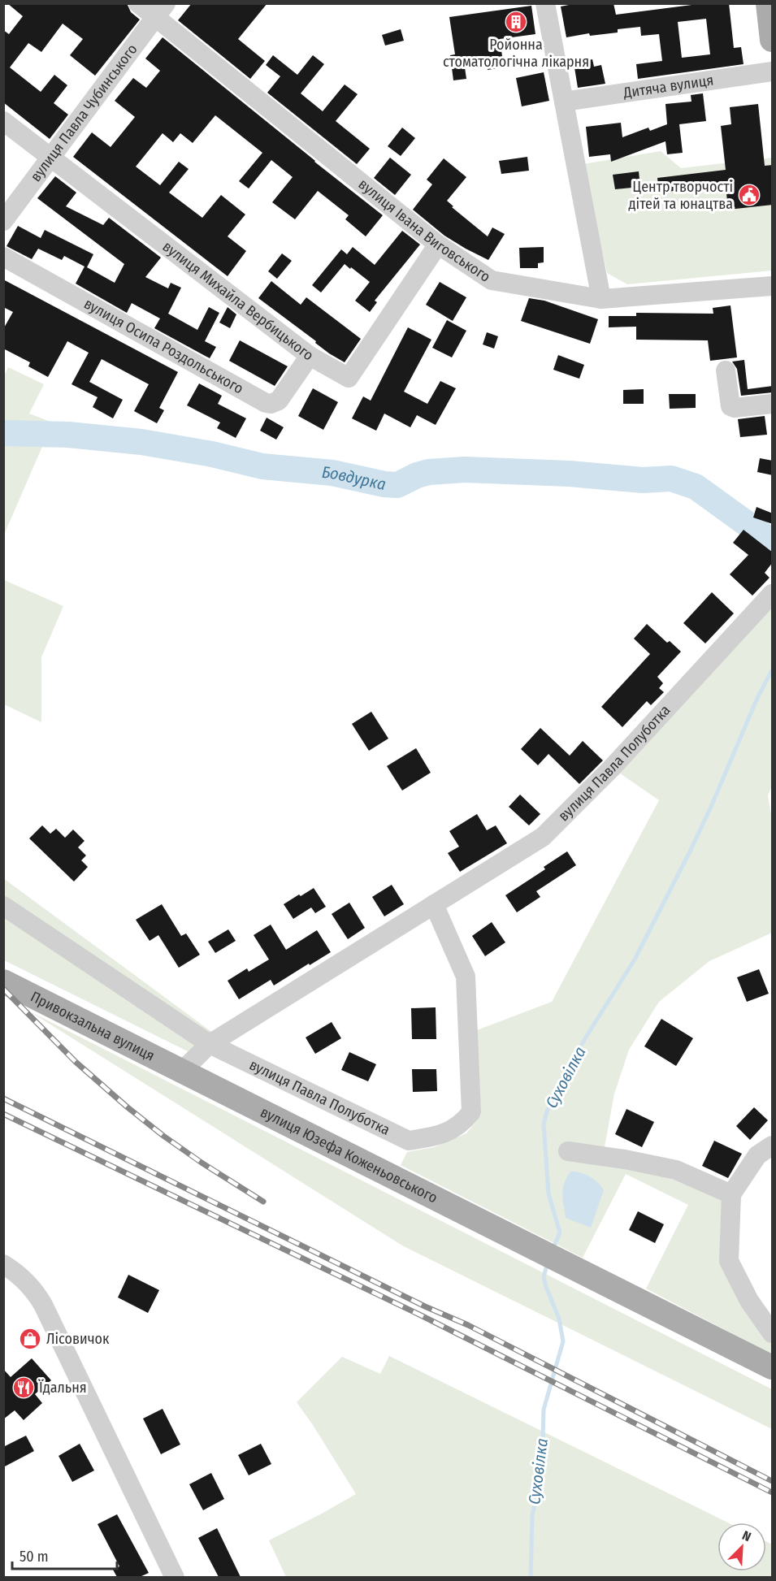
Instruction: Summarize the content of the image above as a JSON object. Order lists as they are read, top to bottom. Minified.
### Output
{"streets":{"main road":["Привокзальна вулиця","вулиця Юзефа Коженьовського"],"street":["Дитяча вулиця","вулиця Павла Чубинського","вулиця Івана Виговського","вулиця Михайла Вербицького","вулиця Осипа Роздольського","вулиця Павла Полуботка"]},"crossings":[["вулиця Павла Чубинського","вулиця Івана Виговського"],["вулиця Павла Чубинського","вулиця Михайла Вербицького"],["вулиця Івана Виговського","вулиця Михайла Вербицького"],["вулиця Михайла Вербицького","вулиця Осипа Роздольського"],["Привокзальна вулиця","вулиця Юзефа Коженьовського"]],"water":["Бовдурка","Суховілка"],"places":{"building":["Ройонна стоматологічна лікарня"],"public building":["Центр творчості дітей та юнацтва"],"shop":["Лісовичок"],"restaurant":["Їдальня"]},"scale_bar":"50 m","north":"top right"}
